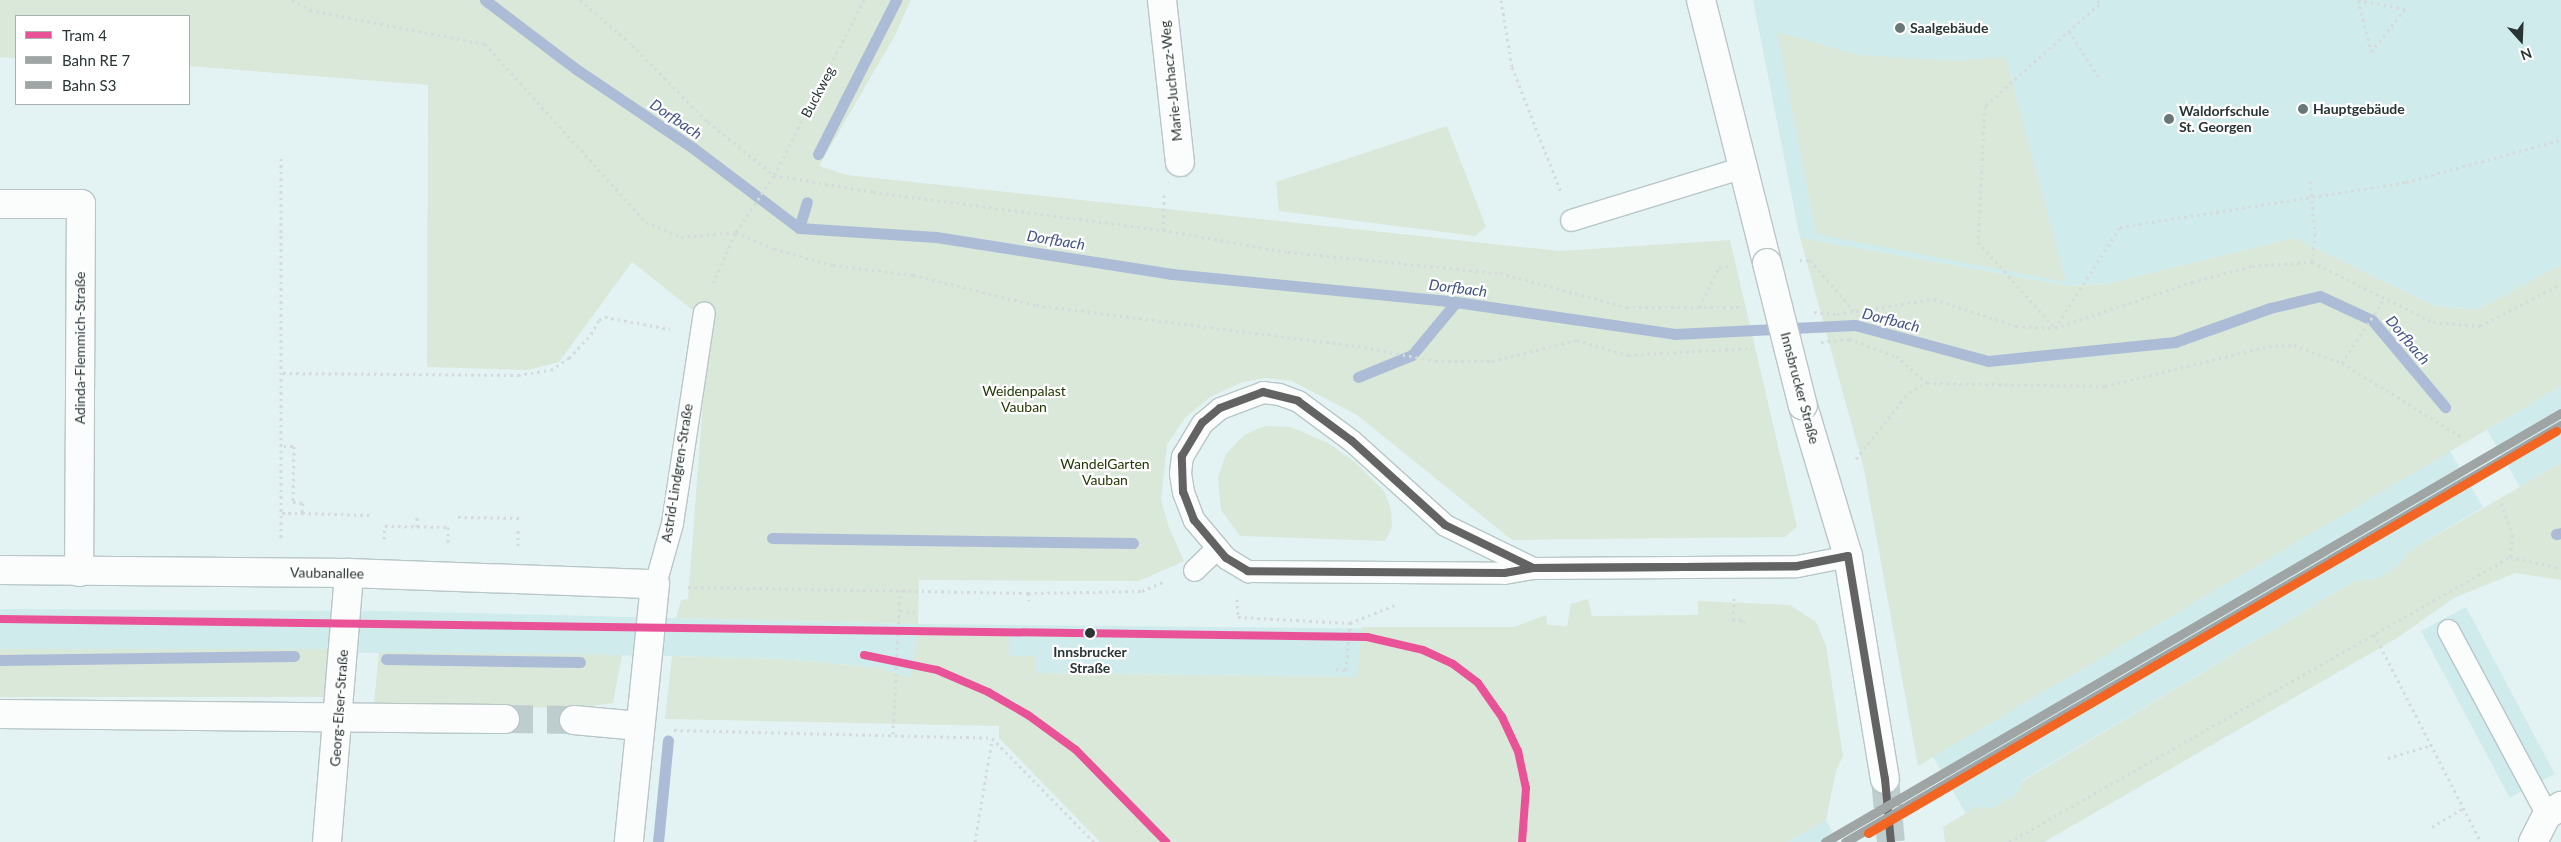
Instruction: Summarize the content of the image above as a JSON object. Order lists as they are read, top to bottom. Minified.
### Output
{"streets":{"street":["Marie-Juchacz-Weg","Adinda-Flemmich-Straße","Innsbrucker Straße","Astrid-Lindgren-Straße","Vaubanallee","Georg-Elser-Straße"],"path":["Buckweg"]},"crossings":[["Buckweg","Astrid-Lindgren-Straße"],["Adinda-Flemmich-Straße","Vaubanallee"],["Astrid-Lindgren-Straße","Vaubanallee"],["Vaubanallee","Georg-Elser-Straße"]],"water":["Dorfbach"],"parks":["Weidenpalast Vauban","WandelGarten Vauban"],"places":["Saalgebäude","Hauptgebäude","Waldorfschule St. Georgen","Innsbrucker Straße"],"lines":["rail line S3","tram line 4"],"legend":["Tram 4","Bahn RE 7","Bahn S3"],"north":"bottom"}
